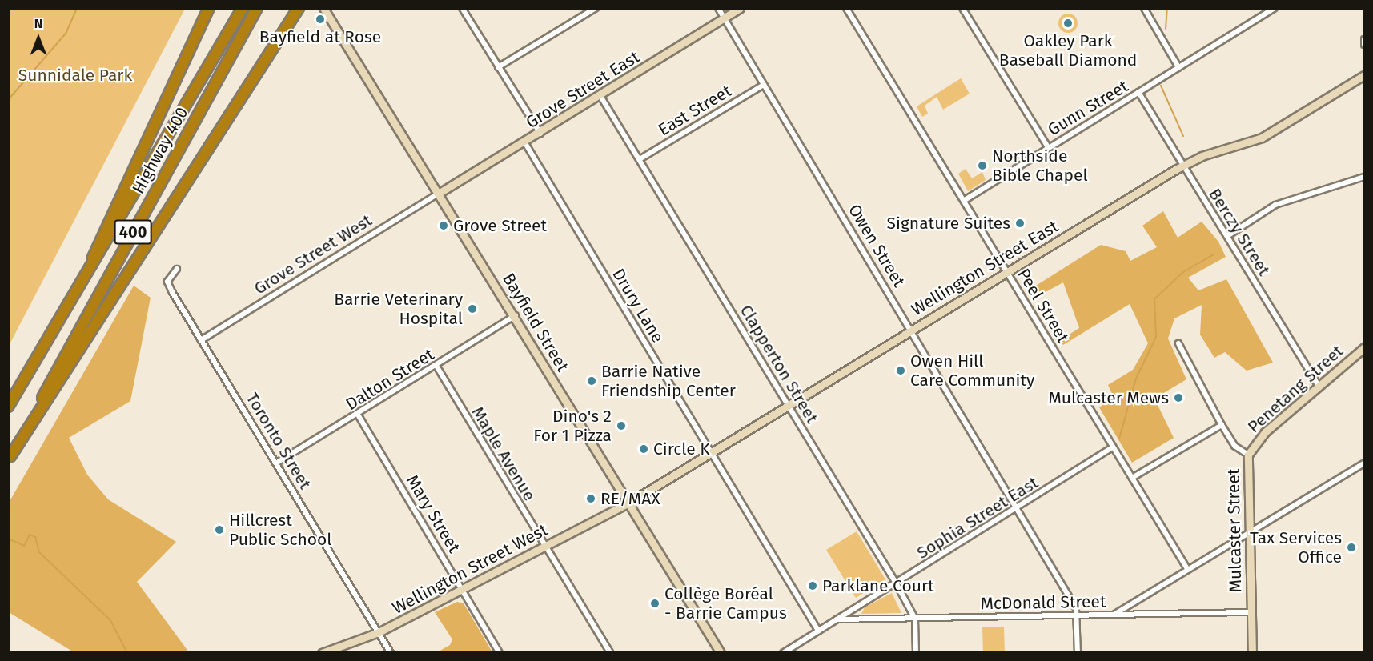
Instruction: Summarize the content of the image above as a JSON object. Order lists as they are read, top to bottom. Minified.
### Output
{"streets":{"highway":["Highway 400","400"],"street":["Grove Street East","Gunn Street","East Street","Berczy Street","Owen Street","Grove Street West","Wellington Street East","Drury Lane","Peel Street","Bayfield Street","Clapperton Street","Dalton Street","Penetang Street","Toronto Street","Maple Avenue","Mary Street","Sophia Street East","Mulcaster Street","Wellington Street West","McDonald Street"]},"crossings":[["Grove Street East","Owen Street"],["Grove Street East","Grove Street West"],["Grove Street East","Drury Lane"],["Grove Street East","Bayfield Street"],["Grove Street East","Clapperton Street"],["Gunn Street","Berczy Street"],["Gunn Street","Peel Street"],["East Street","Owen Street"],["East Street","Clapperton Street"],["Berczy Street","Wellington Street East"],["Berczy Street","Penetang Street"],["Owen Street","Wellington Street East"],["Owen Street","Sophia Street East"],["Owen Street","McDonald Street"],["Grove Street West","Bayfield Street"],["Grove Street West","Toronto Street"],["Wellington Street East","Drury Lane"],["Wellington Street East","Peel Street"],["Wellington Street East","Bayfield Street"],["Wellington Street East","Clapperton Street"],["Wellington Street East","Wellington Street West"],["Drury Lane","Sophia Street East"],["Peel Street","Sophia Street East"],["Bayfield Street","Dalton Street"],["Bayfield Street","Wellington Street West"],["Clapperton Street","Sophia Street East"],["Clapperton Street","McDonald Street"],["Dalton Street","Toronto Street"],["Dalton Street","Maple Avenue"],["Dalton Street","Mary Street"],["Penetang Street","Mulcaster Street"],["Toronto Street","Wellington Street West"],["Maple Avenue","Wellington Street West"],["Mary Street","Wellington Street West"],["Sophia Street East","McDonald Street"],["Mulcaster Street","McDonald Street"]],"parks":["Sunnidale Park"],"places":["Bayfield at Rose","Oakley Park Baseball Diamond","Northside Bible Chapel","Signature Suites","Grove Street","Barrie Veterinary Hospital","Owen Hill Care Community","Barrie Native Friendship Center","Mulcaster Mews","Dino's 2 For 1 Pizza","Circle K","RE/MAX","Hillcrest Public School","Tax Services Office","Parklane Court","Collège Boréal - Barrie Campus"],"north":"top"}
